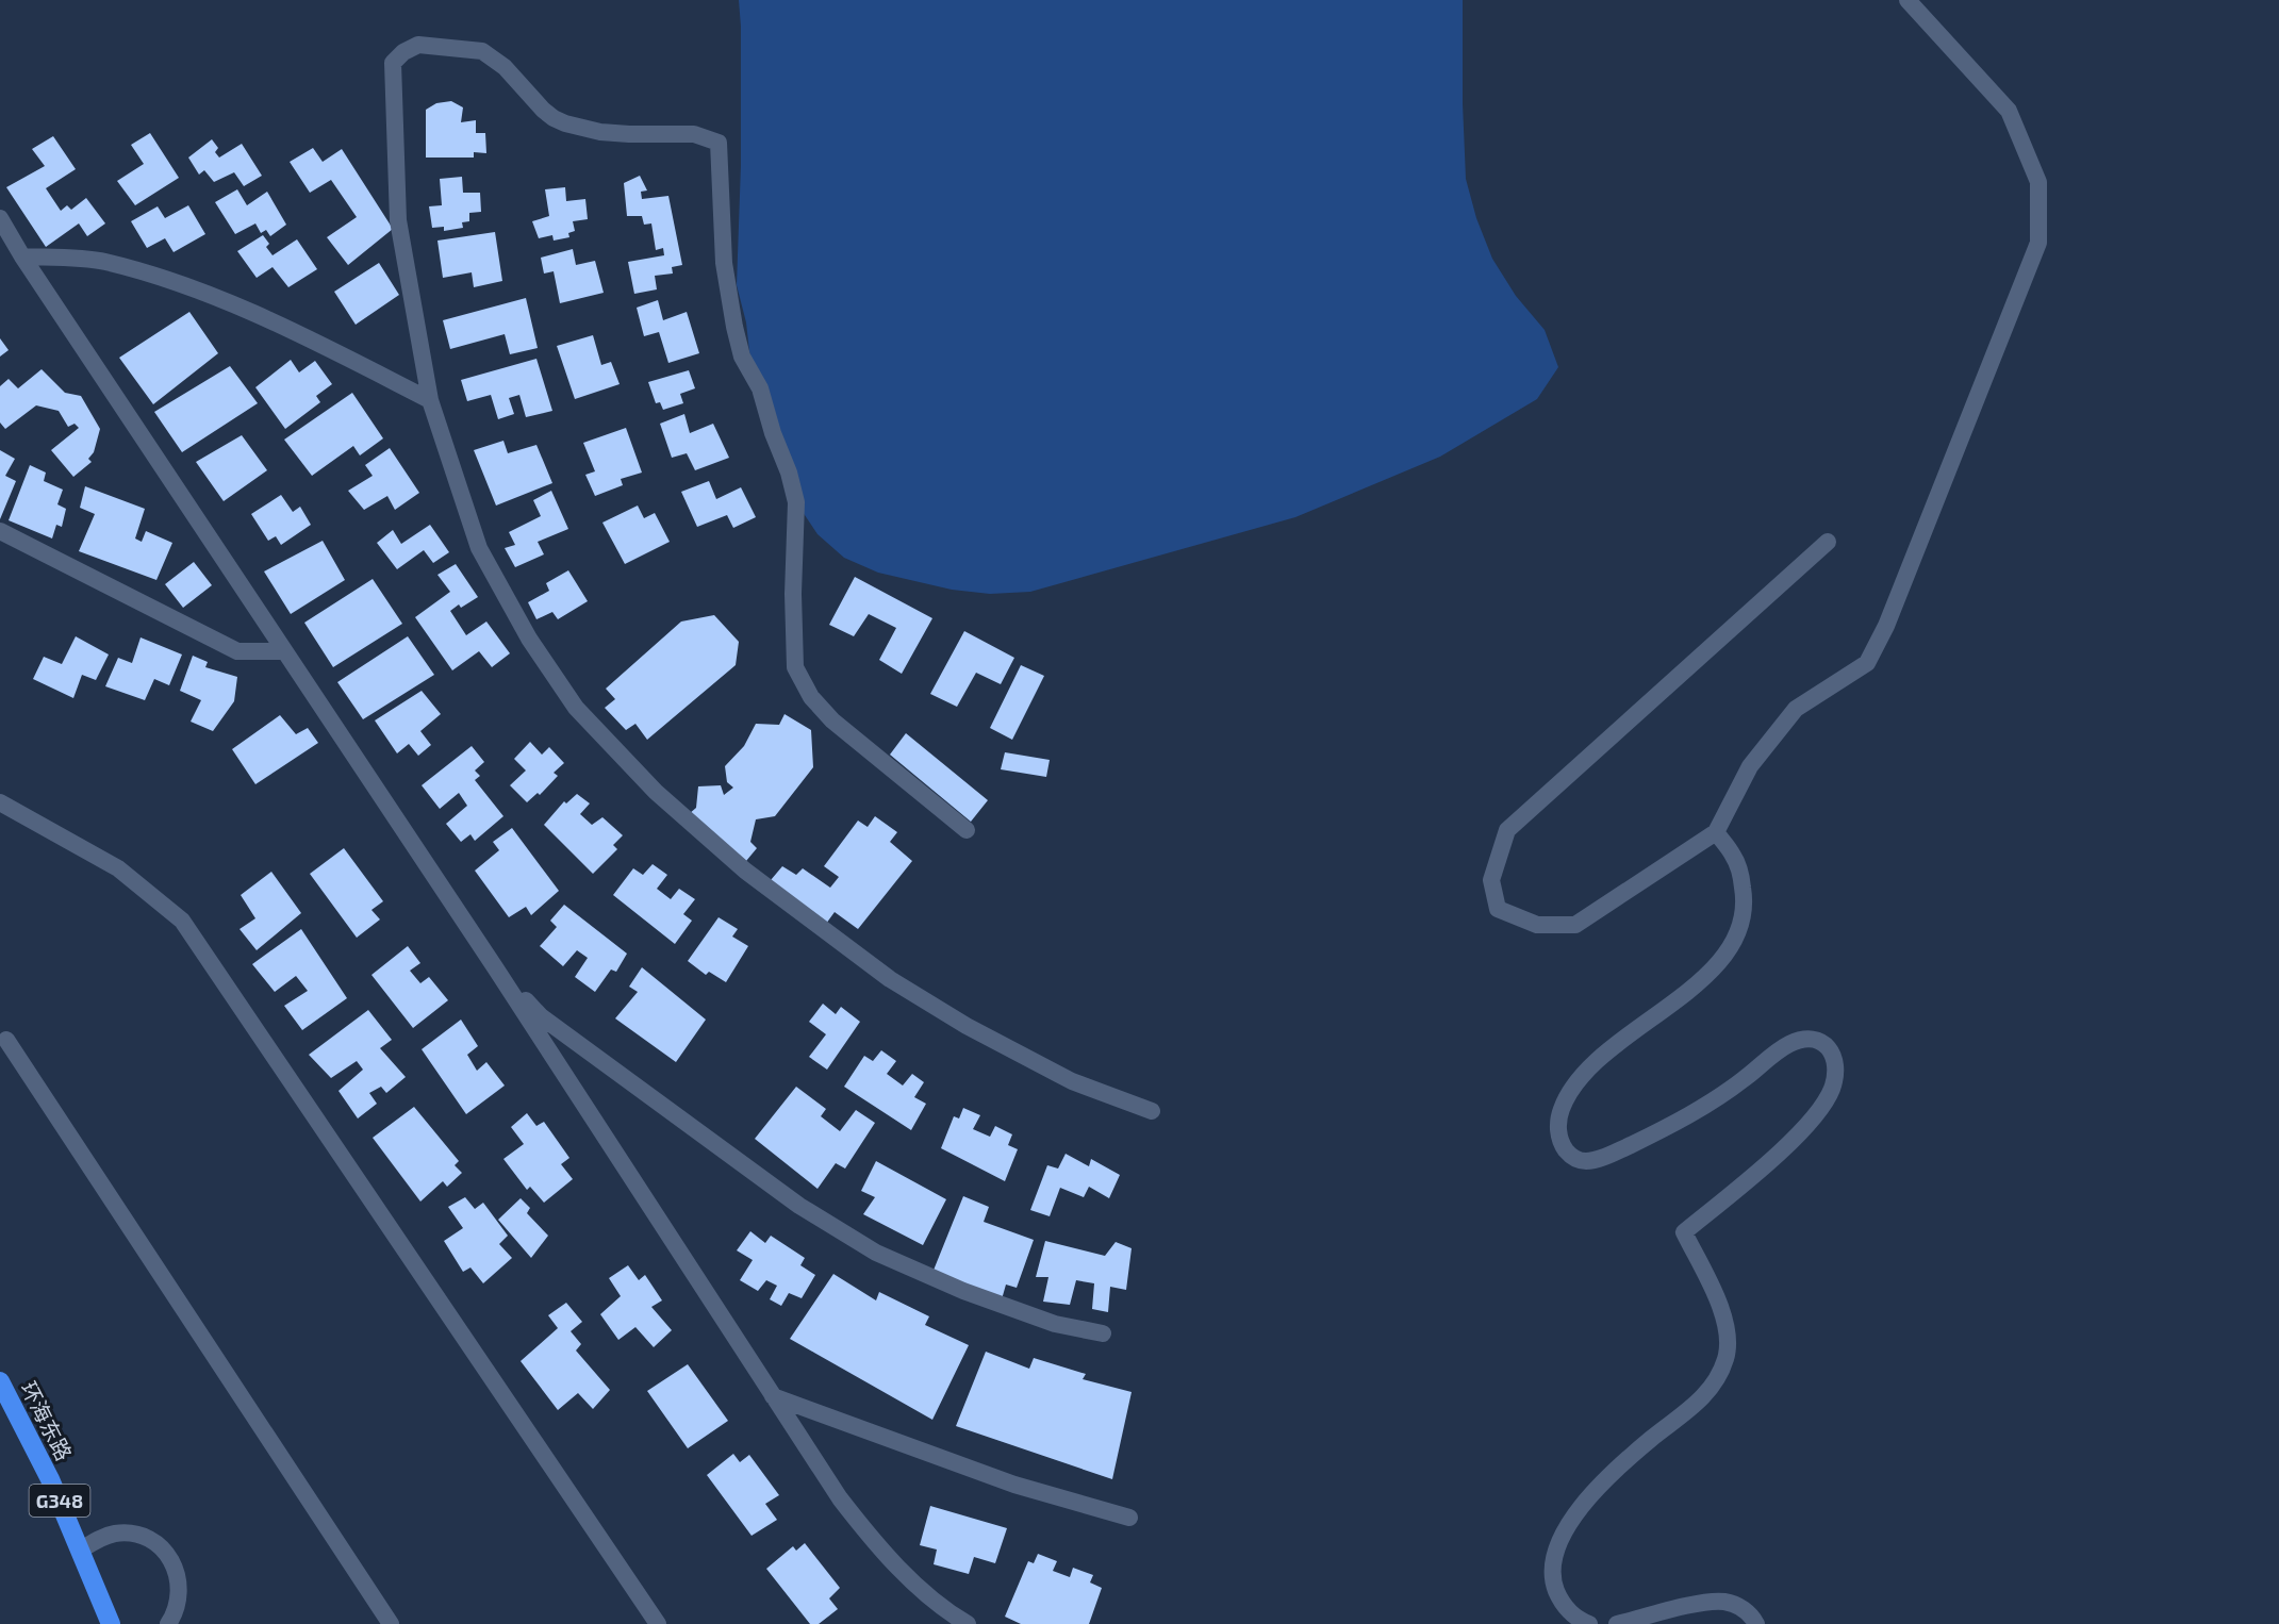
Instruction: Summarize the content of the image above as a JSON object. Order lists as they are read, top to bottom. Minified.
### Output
{"streets":{"highway":["环海东路","G348"]}}
